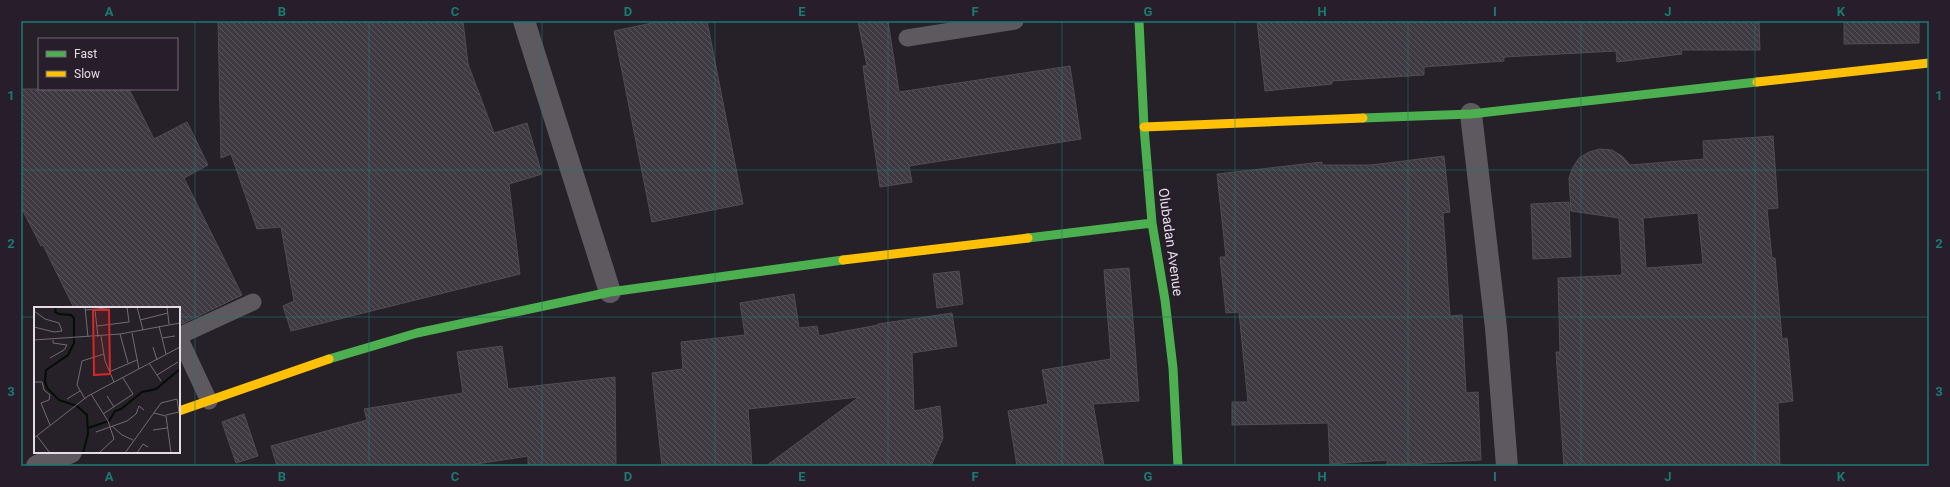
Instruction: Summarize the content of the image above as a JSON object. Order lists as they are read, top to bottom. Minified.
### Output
{"streets":{"street":["Olubadan Avenue"]},"legend":["Fast","Slow"],"grid":{"columns":["A","B","C","D","E","F","G","H","I","J","K"],"rows":["1","2","3"]}}
